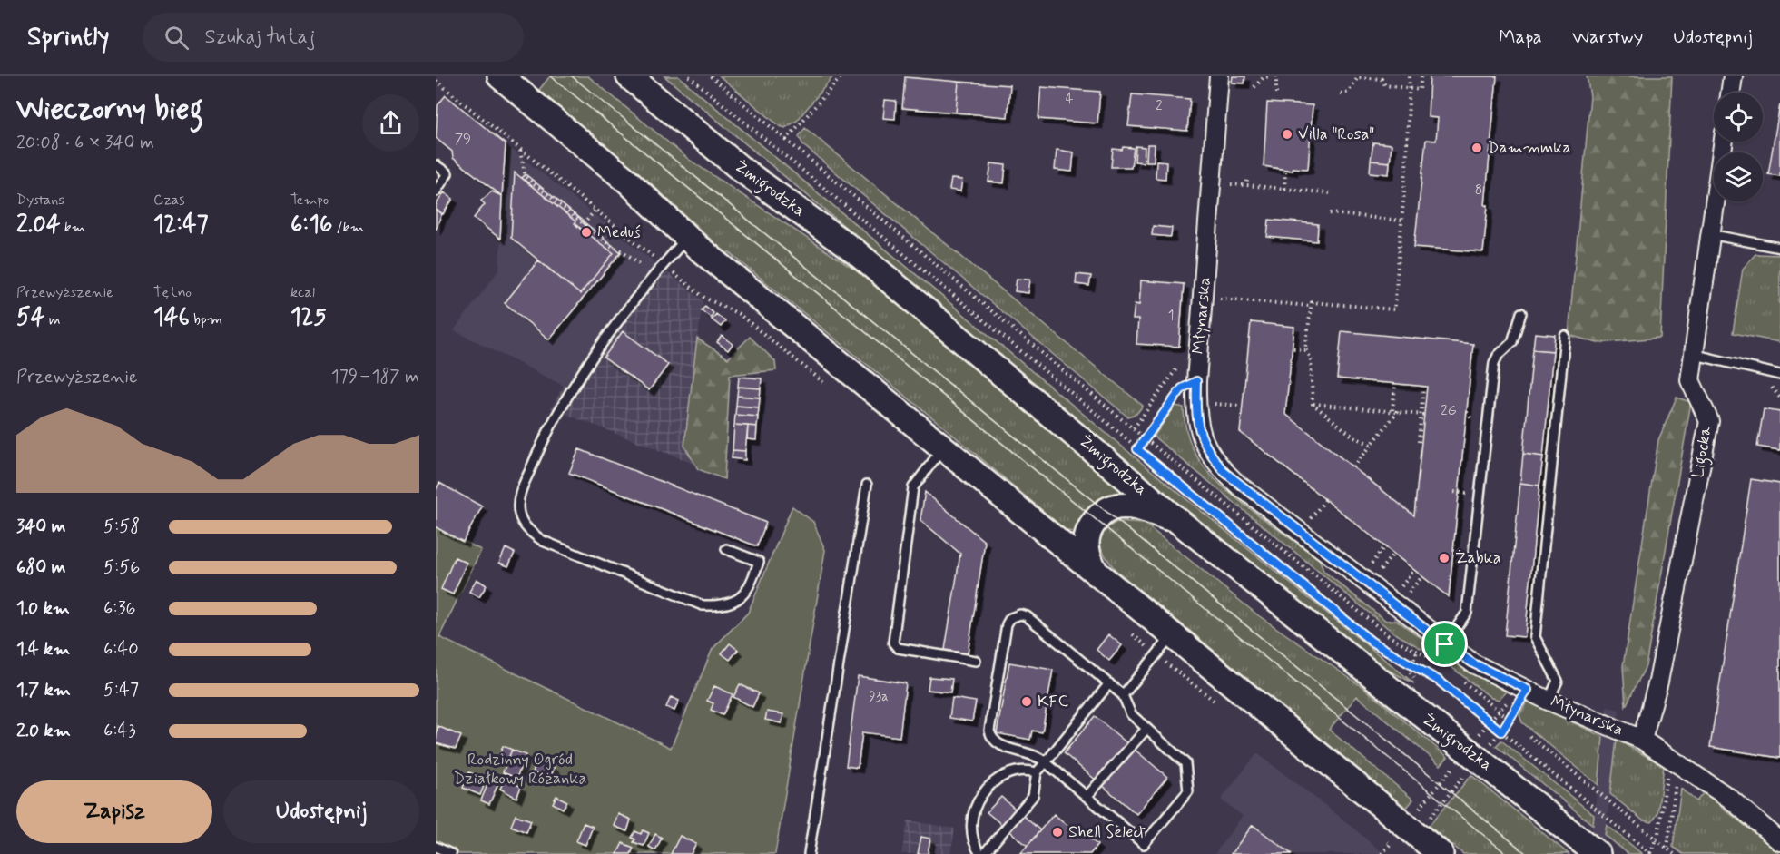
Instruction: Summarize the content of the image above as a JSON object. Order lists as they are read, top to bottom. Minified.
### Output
{"streets":{"main road":["Żmigrodzka"],"street":["Młynarska","Ligocka"]},"crossings":[["Młynarska","Ligocka"]],"parks":["Rodzinny Ogród Działkowy Różanka"],"places":["Villa \"Rosa\"","Dammmka","Meduś","Żabka","KFC","Shell Select"],"house_numbers":["4","2","79","8","1","2G","93a"],"page":{"header":"Sprintly","search":"Szukaj tutaj","nav":["Mapa","Warstwy","Udostępnij"],"heading":["Wieczorny bieg","20:08 · 6 × 340 m"],"stats":[["Dystans","2.04 km"],["Czas","12:47"],["Tempo","6:16 /km"],["Przewyższenie","54 m"],["Tętno","146 bpm"],["kcal","125"]],"chart":["Przewyższenie","179–187 m"],"list":[{"name":"340 m","note":"5:58"},{"name":"680 m","note":"5:56"},{"name":"1.0 km","note":"6:36"},{"name":"1.4 km","note":"6:40"},{"name":"1.7 km","note":"5:47"},{"name":"2.0 km","note":"6:43"}],"buttons":["Zapisz","Udostępnij"]}}
